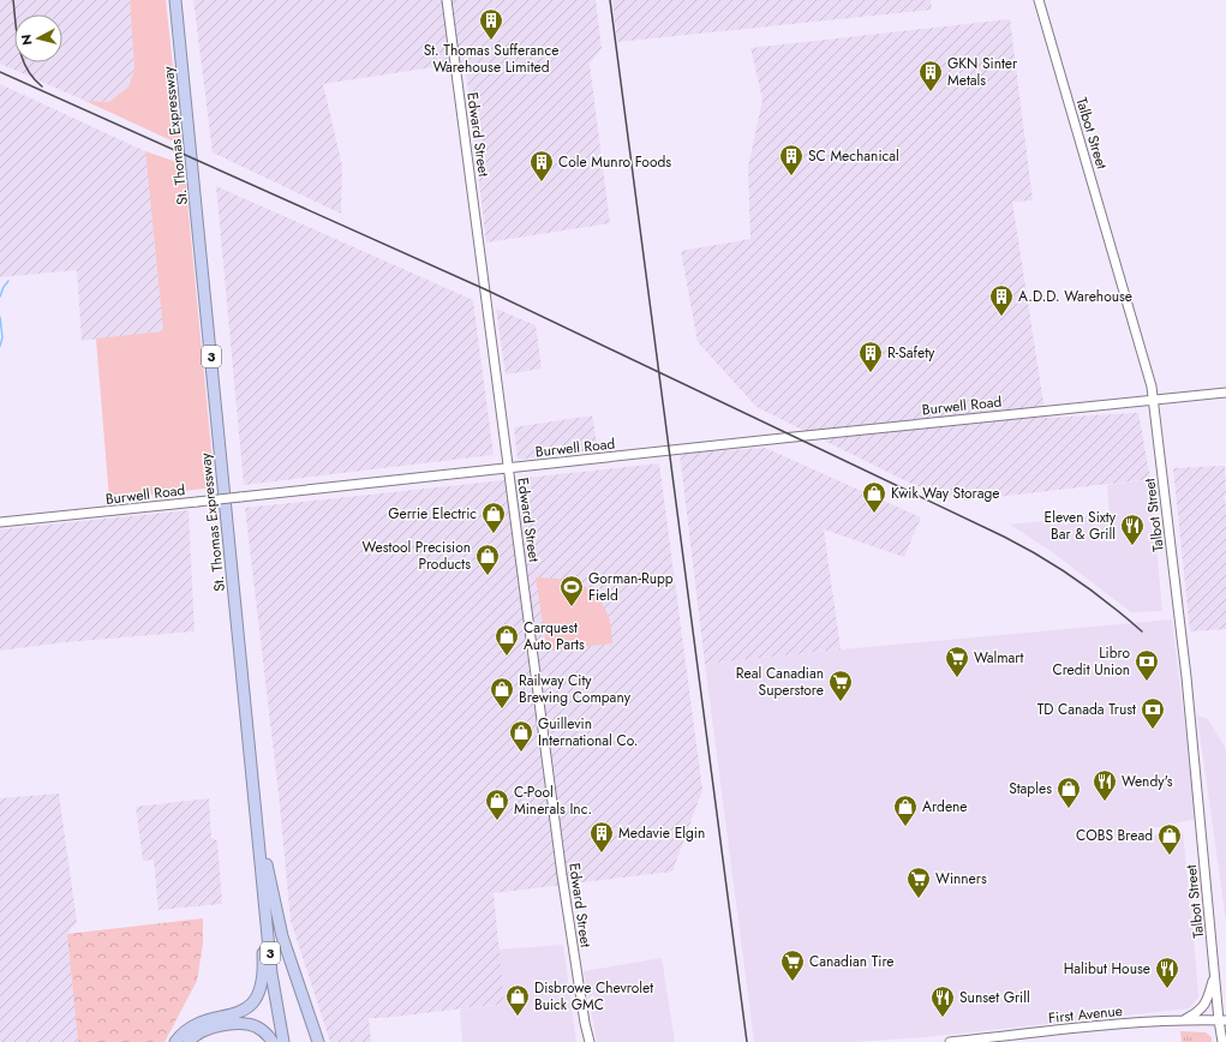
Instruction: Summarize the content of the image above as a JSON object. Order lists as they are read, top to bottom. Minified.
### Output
{"streets":{"highway":["St. Thomas Expressway","3"],"main road":["Talbot Street","Edward Street","Burwell Road","First Avenue"]},"crossings":[["Talbot Street","Burwell Road"],["Talbot Street","First Avenue"],["Edward Street","Burwell Road"]],"places":{"building":["St. Thomas Sufferance Warehouse Limited","GKN Sinter Metals","SC Mechanical","Cole Munro Foods","A.D.D. Warehouse","R-Safety","Medavie Elgin"],"shop":["Kwik Way Storage","Gerrie Electric","Westool Precision Products","Carquest Auto Parts","Railway City Brewing Company","Guillevin International Co.","Staples","C-Pool Minerals Inc.","Ardene","COBS Bread","Disbrowe Chevrolet Buick GMC"],"restaurant":["Eleven Sixty Bar & Grill","Wendy's","Halibut House","Sunset Grill"],"sports":["Gorman-Rupp Field"],"supermarket":["Walmart","Real Canadian Superstore","Winners","Canadian Tire"],"bank":["Libro Credit Union","TD Canada Trust"]},"north":"left"}
